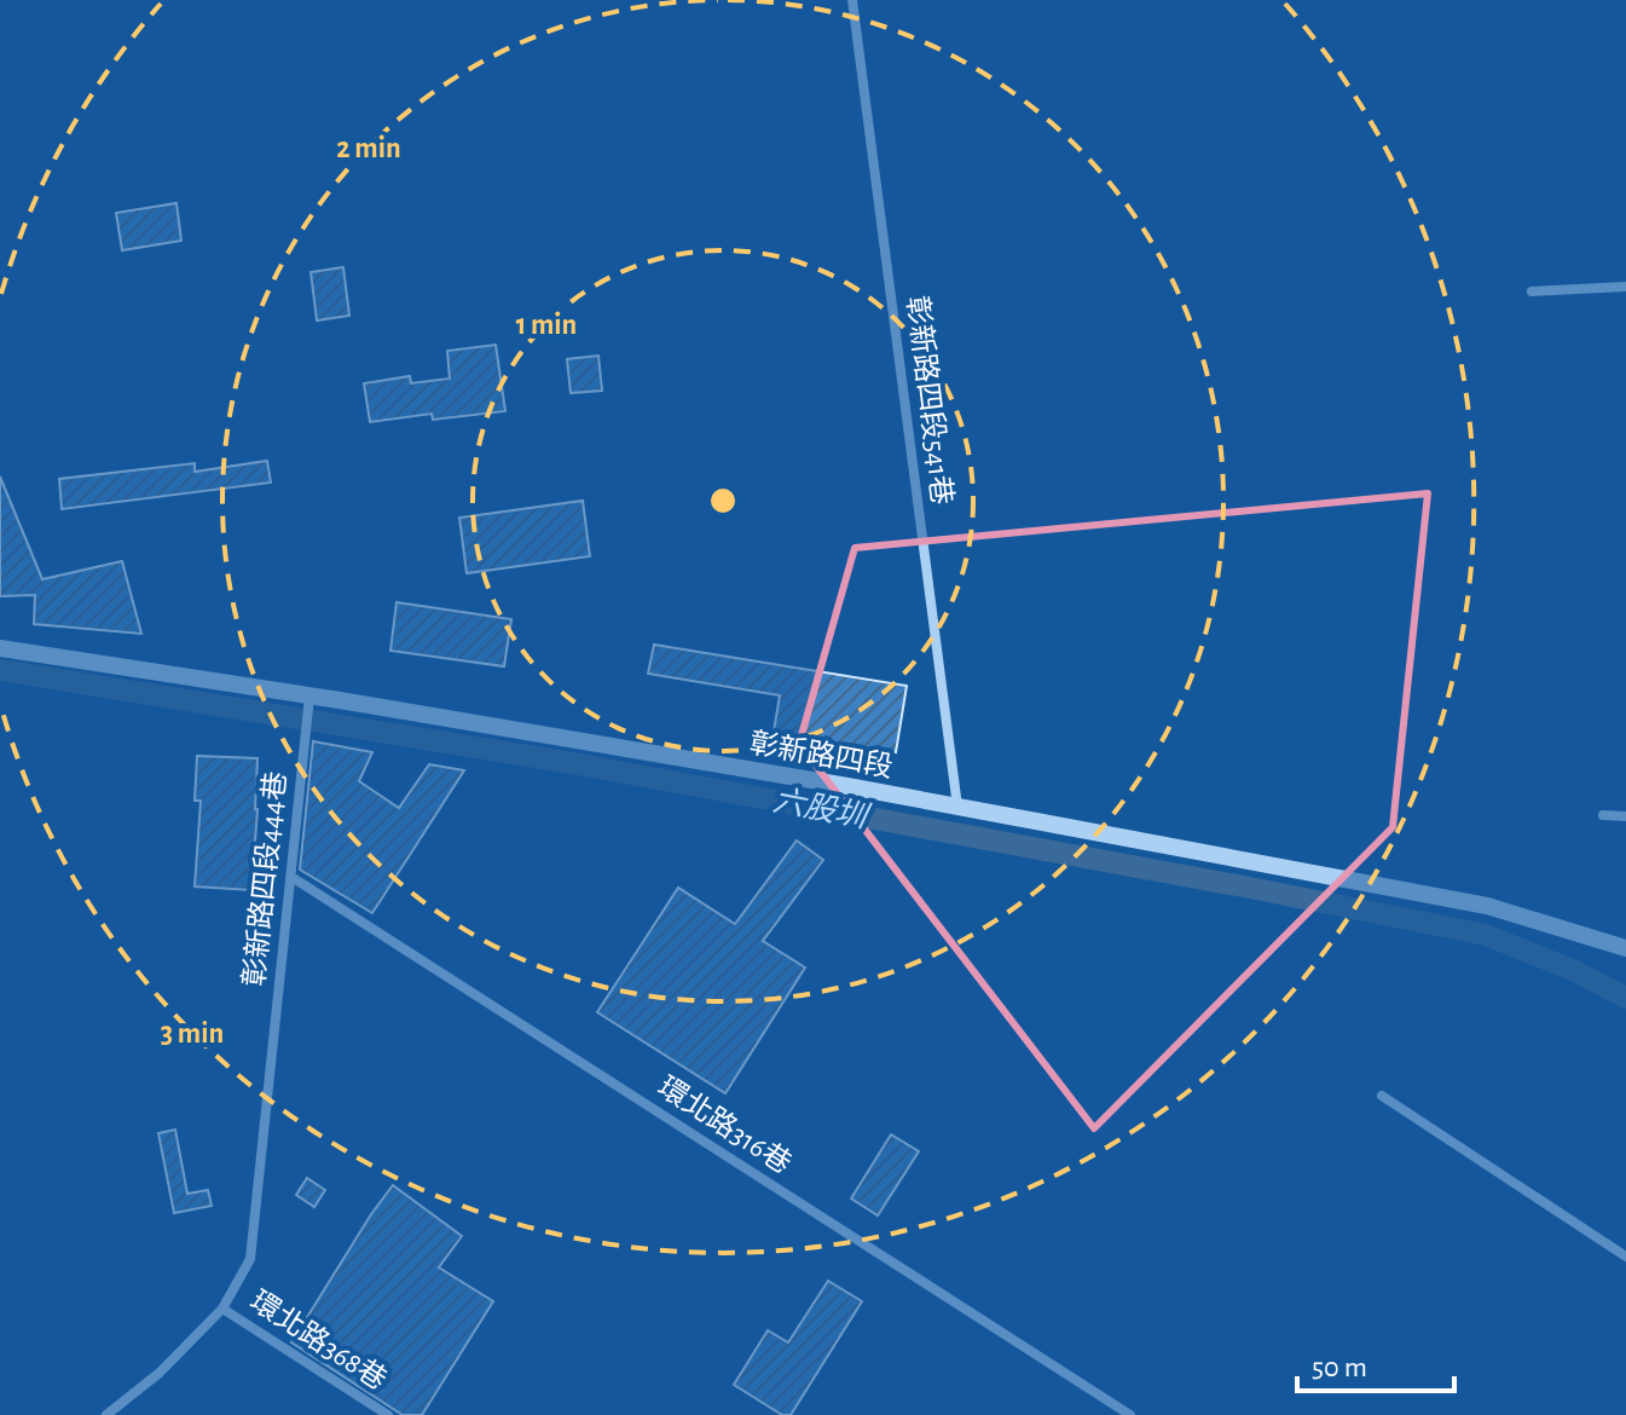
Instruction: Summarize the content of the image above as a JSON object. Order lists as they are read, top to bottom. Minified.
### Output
{"streets":{"street":["彰新路四段541巷","彰新路四段","彰新路四段444巷","環北路316巷","環北路368巷"]},"crossings":[["彰新路四段541巷","彰新路四段"],["彰新路四段","彰新路四段444巷"],["彰新路四段444巷","環北路316巷"],["彰新路四段444巷","環北路368巷"]],"water":["六股圳"],"scale_bar":"50 m","rings":["2 min","1 min","3 min"]}
